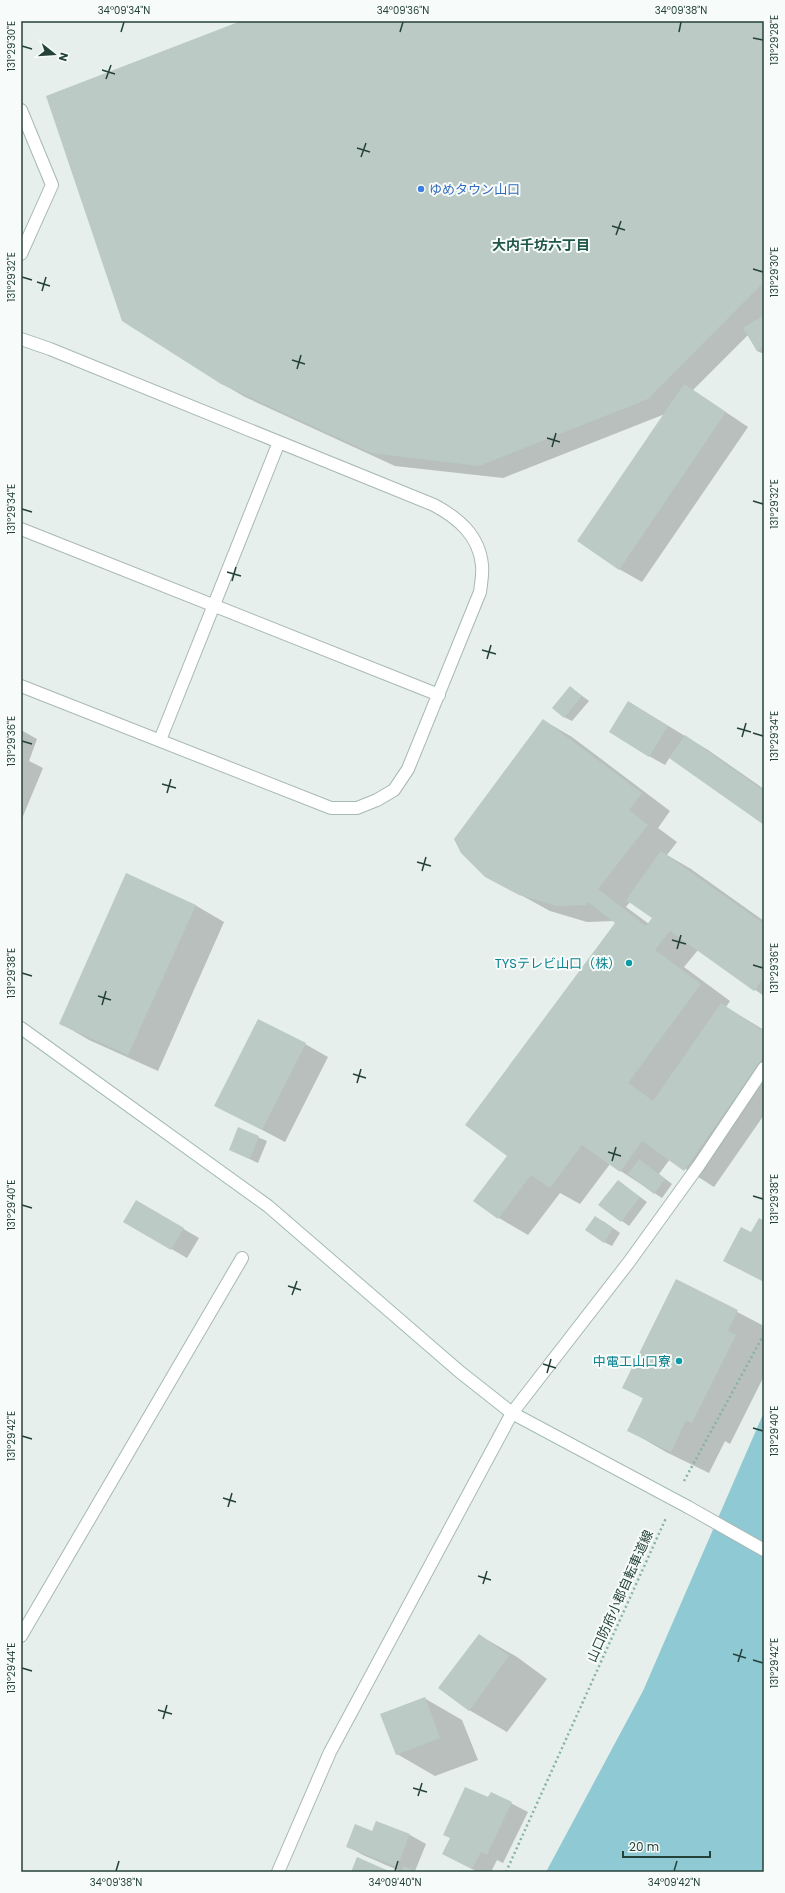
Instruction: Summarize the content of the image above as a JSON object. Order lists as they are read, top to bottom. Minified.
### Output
{"streets":{"path":["山口防府小郡自転車道線"]},"districts":["大内千坊六丁目"],"places":["ゆめタウン山口","TYSテレビ山口（株）","中電工山口寮"],"scale_bar":"20 m","north":"right","coordinates":["34°09'34\"N","34°09'36\"N","34°09'38\"N","131°29'28\"E","131°29'30\"E","131°29'32\"E","131°29'34\"E","131°29'36\"E","131°29'38\"E","131°29'40\"E","131°29'42\"E","131°29'44\"E","34°09'40\"N","34°09'42\"N"]}
